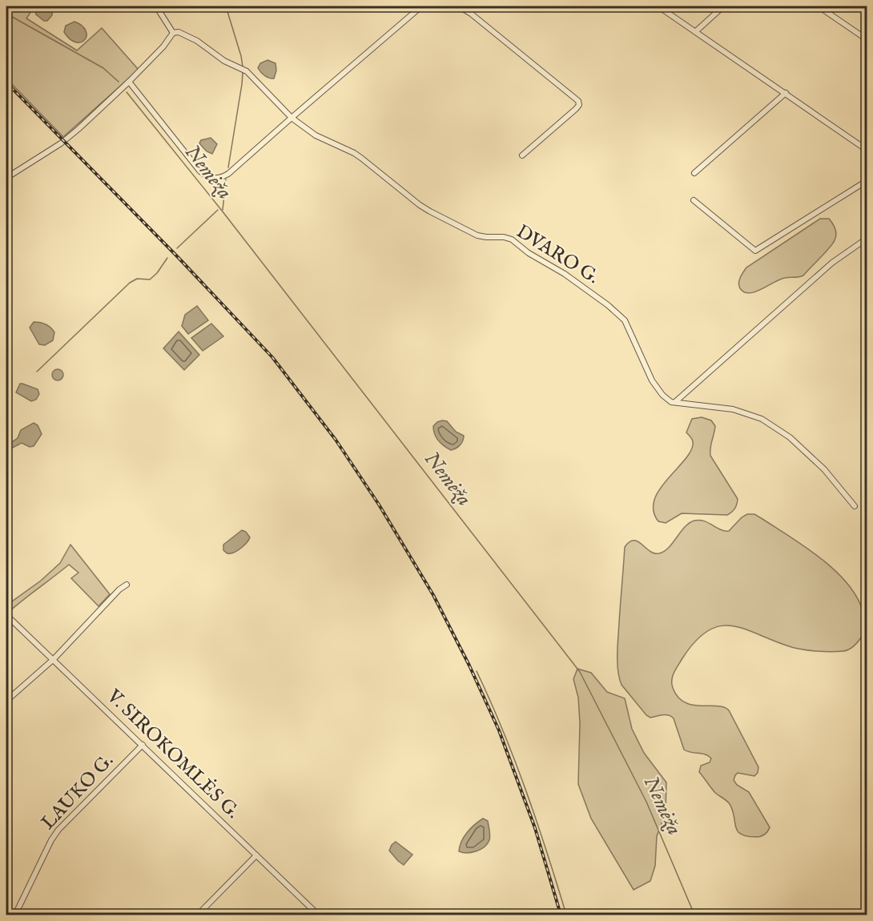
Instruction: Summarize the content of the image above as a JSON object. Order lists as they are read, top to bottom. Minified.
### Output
{"streets":{"street":["DVARO G.","V. SIROKOMLĖS G.","LAUKO G."]},"crossings":[["V. SIROKOMLĖS G.","LAUKO G."]],"water":["Nemėža"]}
